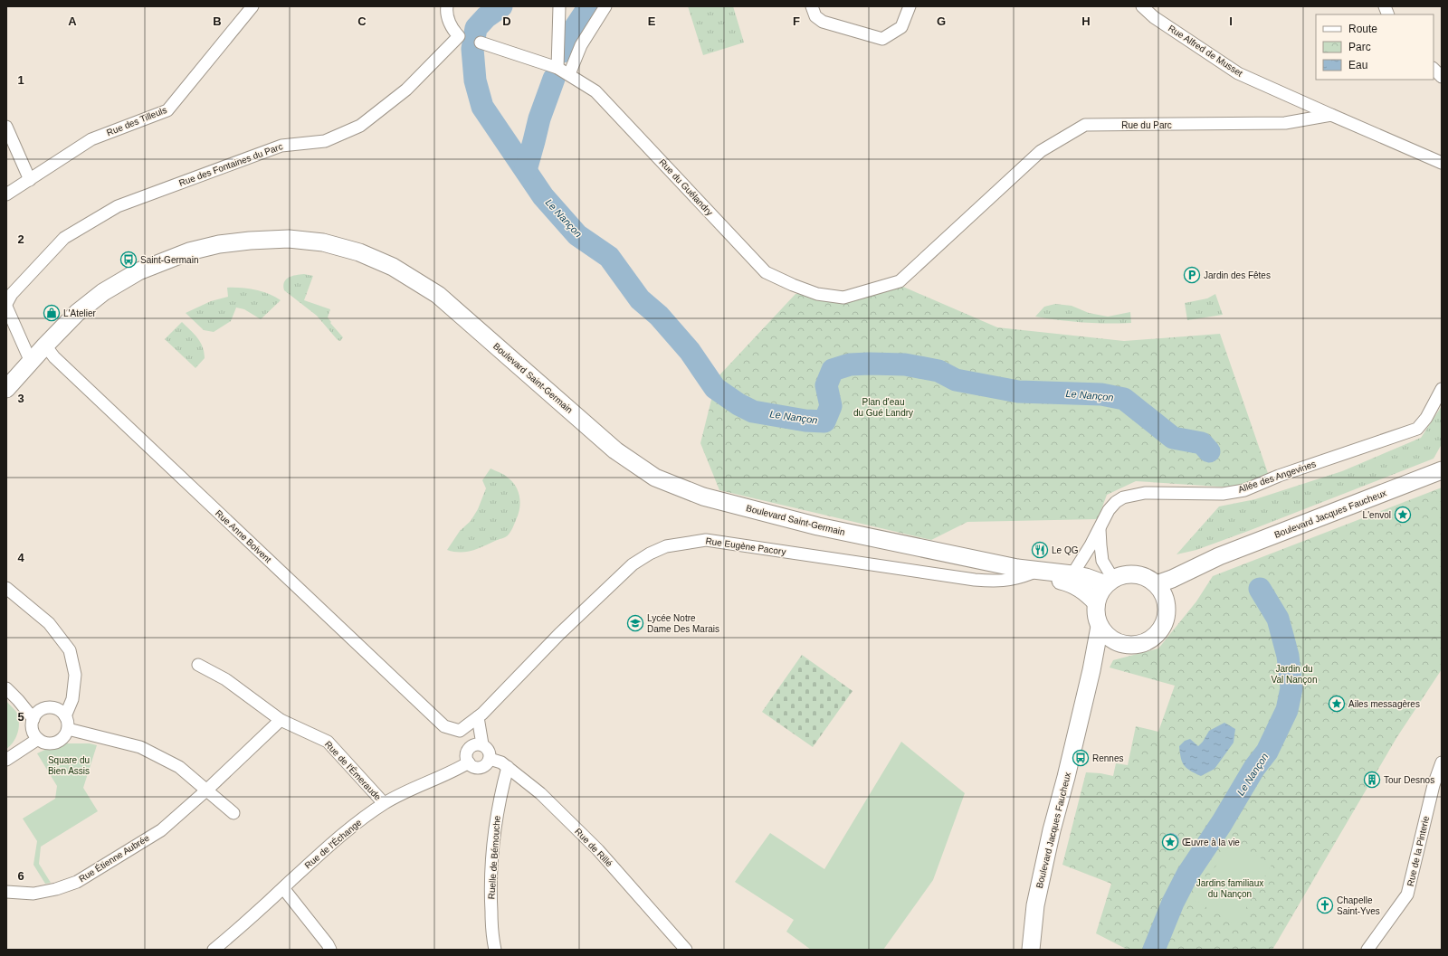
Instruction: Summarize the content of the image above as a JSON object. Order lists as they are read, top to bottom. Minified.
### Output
{"streets":{"main road":["Boulevard Saint-Germain","Boulevard Jacques Faucheux"],"street":["Rue Alfred de Musset","Rue des Tilleuls","Rue du Parc","Rue des Fontaines du Parc","Rue du Guélandry","Allée des Angevines","Rue Anne Boivent","Rue Eugène Pacory","Rue de l'Émeraude","Rue de l'Échange","Rue de Rillé","Rue de la Pinterie","Ruelle de Bémouche","Rue Étienne Aubrée"]},"crossings":[["Rue Alfred de Musset","Rue du Parc"],["Rue du Parc","Rue du Guélandry"],["Boulevard Saint-Germain","Allée des Angevines"],["Boulevard Saint-Germain","Boulevard Jacques Faucheux"],["Boulevard Saint-Germain","Rue Anne Boivent"],["Boulevard Saint-Germain","Rue Eugène Pacory"],["Rue Anne Boivent","Rue Eugène Pacory"],["Rue de l'Émeraude","Rue de l'Échange"],["Rue de l'Échange","Rue de Rillé"],["Rue de Rillé","Ruelle de Bémouche"]],"water":["Le Nançon"],"parks":["Plan d'eau du Gué Landry","Jardin du Val Nançon","Square du Bien Assis","Jardins familiaux du Nançon"],"places":{"bus stop":["Saint-Germain","Rennes"],"parking":["Jardin des Fêtes"],"shop":["L'Atelier"],"place":["L'envol","Ailes messagères","Œuvre à la vie"],"restaurant":["Le QG"],"school or university":["Lycée Notre Dame Des Marais"],"building":["Tour Desnos"],"church":["Chapelle Saint-Yves"]},"legend":["Route","Parc","Eau"],"grid":{"columns":["A","B","C","D","E","F","G","H","I"],"rows":["1","2","3","4","5","6"]}}
